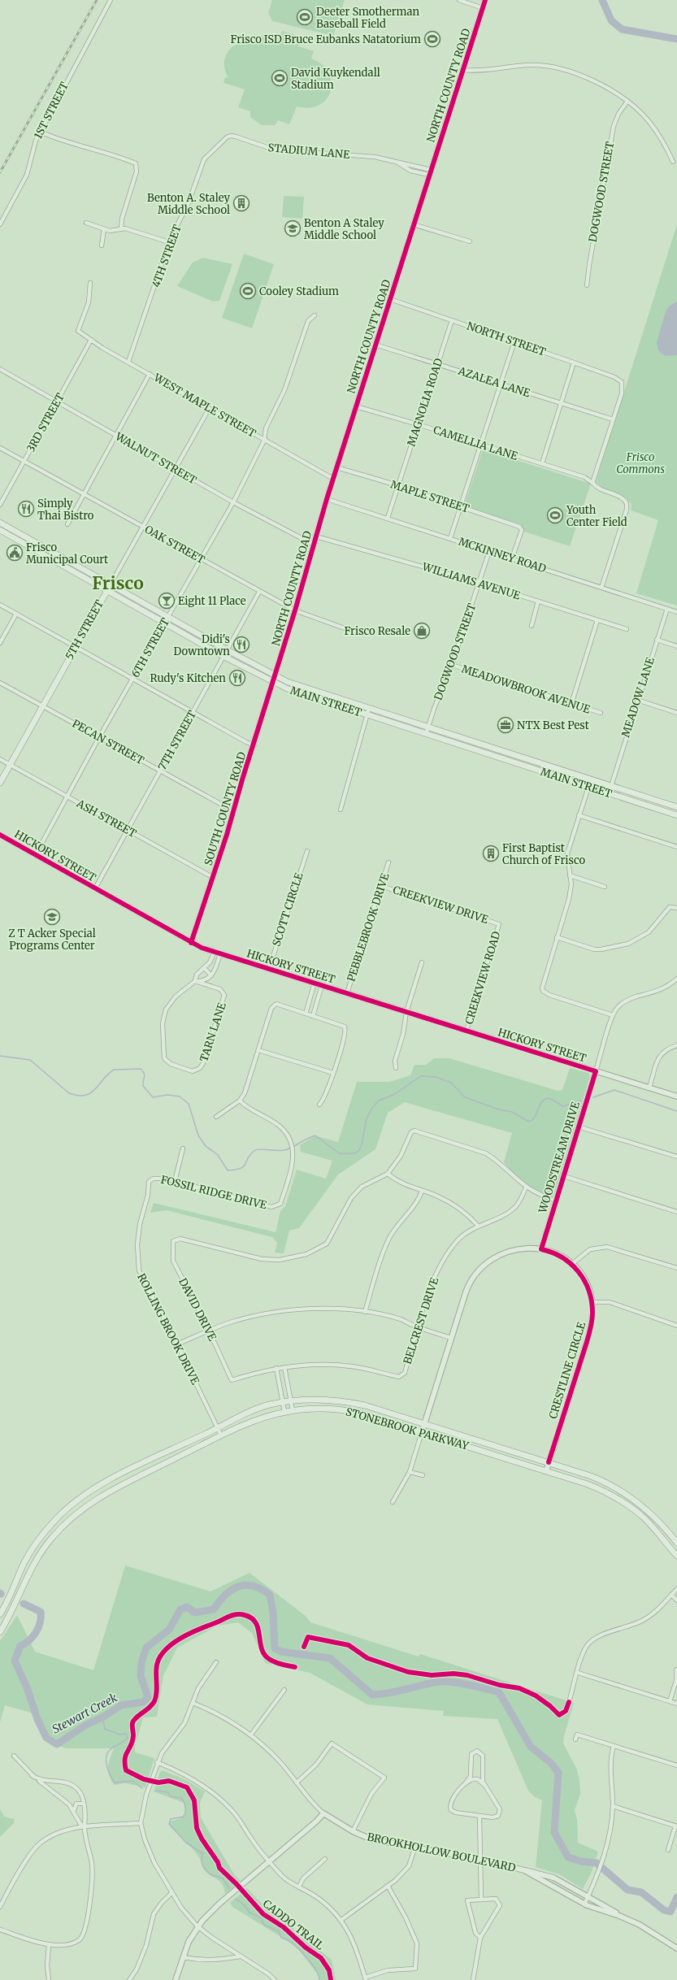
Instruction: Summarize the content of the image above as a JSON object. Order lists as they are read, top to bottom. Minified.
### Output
{"streets":{"main road":["5TH STREET","MAIN STREET","STONEBROOK PARKWAY"],"street":["NORTH COUNTY ROAD","1ST STREET","STADIUM LANE","DOGWOOD STREET","4TH STREET","NORTH STREET","AZALEA LANE","MAGNOLIA ROAD","WEST MAPLE STREET","3RD STREET","CAMELLIA LANE","WALNUT STREET","MAPLE STREET","OAK STREET","MCKINNEY ROAD","WILLIAMS AVENUE","6TH STREET","MEADOWBROOK AVENUE","MEADOW LANE","7TH STREET","PECAN STREET","SOUTH COUNTY ROAD","ASH STREET","HICKORY STREET","CREEKVIEW DRIVE","SCOTT CIRCLE","PEBBLEBROOK DRIVE","CREEKVIEW ROAD","TARN LANE","WOODSTREAM DRIVE","FOSSIL RIDGE DRIVE","DAVID DRIVE","BELCREST DRIVE","ROLLING BROOK DRIVE","CRESTLINE CIRCLE","BROOKHOLLOW BOULEVARD"],"cycle path":["CADDO TRAIL"]},"crossings":[["NORTH COUNTY ROAD","STADIUM LANE"],["NORTH COUNTY ROAD","NORTH STREET"],["NORTH COUNTY ROAD","AZALEA LANE"],["NORTH COUNTY ROAD","WEST MAPLE STREET"],["NORTH COUNTY ROAD","CAMELLIA LANE"],["NORTH COUNTY ROAD","WALNUT STREET"],["NORTH COUNTY ROAD","MAPLE STREET"],["NORTH COUNTY ROAD","OAK STREET"],["NORTH COUNTY ROAD","MCKINNEY ROAD"],["NORTH COUNTY ROAD","WILLIAMS AVENUE"],["NORTH COUNTY ROAD","MAIN STREET"],["NORTH COUNTY ROAD","SOUTH COUNTY ROAD"],["STADIUM LANE","4TH STREET"],["DOGWOOD STREET","MCKINNEY ROAD"],["DOGWOOD STREET","WILLIAMS AVENUE"],["DOGWOOD STREET","MEADOWBROOK AVENUE"],["DOGWOOD STREET","MAIN STREET"],["4TH STREET","WEST MAPLE STREET"],["NORTH STREET","AZALEA LANE"],["NORTH STREET","MAGNOLIA ROAD"],["AZALEA LANE","MAGNOLIA ROAD"],["MAGNOLIA ROAD","CAMELLIA LANE"],["MAGNOLIA ROAD","MAPLE STREET"],["MAGNOLIA ROAD","MCKINNEY ROAD"],["WEST MAPLE STREET","3RD STREET"],["WEST MAPLE STREET","5TH STREET"],["WEST MAPLE STREET","6TH STREET"],["3RD STREET","WALNUT STREET"],["3RD STREET","OAK STREET"],["CAMELLIA LANE","MCKINNEY ROAD"],["WALNUT STREET","5TH STREET"],["WALNUT STREET","6TH STREET"],["MAPLE STREET","MCKINNEY ROAD"],["OAK STREET","5TH STREET"],["OAK STREET","6TH STREET"],["OAK STREET","7TH STREET"],["MCKINNEY ROAD","MEADOW LANE"],["5TH STREET","MAIN STREET"],["5TH STREET","PECAN STREET"],["5TH STREET","ASH STREET"],["6TH STREET","MAIN STREET"],["6TH STREET","PECAN STREET"],["6TH STREET","ASH STREET"],["6TH STREET","HICKORY STREET"],["MEADOW LANE","MAIN STREET"],["MAIN STREET","7TH STREET"],["MAIN STREET","SOUTH COUNTY ROAD"],["7TH STREET","PECAN STREET"],["7TH STREET","ASH STREET"],["7TH STREET","HICKORY STREET"],["PECAN STREET","SOUTH COUNTY ROAD"],["SOUTH COUNTY ROAD","ASH STREET"],["SOUTH COUNTY ROAD","HICKORY STREET"],["HICKORY STREET","SCOTT CIRCLE"],["HICKORY STREET","PEBBLEBROOK DRIVE"],["HICKORY STREET","CREEKVIEW ROAD"],["HICKORY STREET","WOODSTREAM DRIVE"],["CREEKVIEW DRIVE","PEBBLEBROOK DRIVE"],["CREEKVIEW DRIVE","CREEKVIEW ROAD"],["WOODSTREAM DRIVE","CRESTLINE CIRCLE"],["FOSSIL RIDGE DRIVE","ROLLING BROOK DRIVE"],["ROLLING BROOK DRIVE","STONEBROOK PARKWAY"],["CRESTLINE CIRCLE","STONEBROOK PARKWAY"]],"districts":["Frisco"],"water":["Stewart Creek"],"parks":["Frisco Commons"],"places":{"sports":["Deeter Smotherman Baseball Field","Frisco ISD Bruce Eubanks Natatorium","David Kuykendall Stadium","Cooley Stadium","Youth Center Field"],"building":["Benton A. Staley Middle School","First Baptist Church of Frisco"],"school or university":["Benton A Staley Middle School","Z T Acker Special Programs Center"],"restaurant":["Simply Thai Bistro","Didi's Downtown","Rudy's Kitchen"],"public building":["Frisco Municipal Court"],"bar":["Eight 11 Place"],"shop":["Frisco Resale"],"office":["NTX Best Pest"]}}
